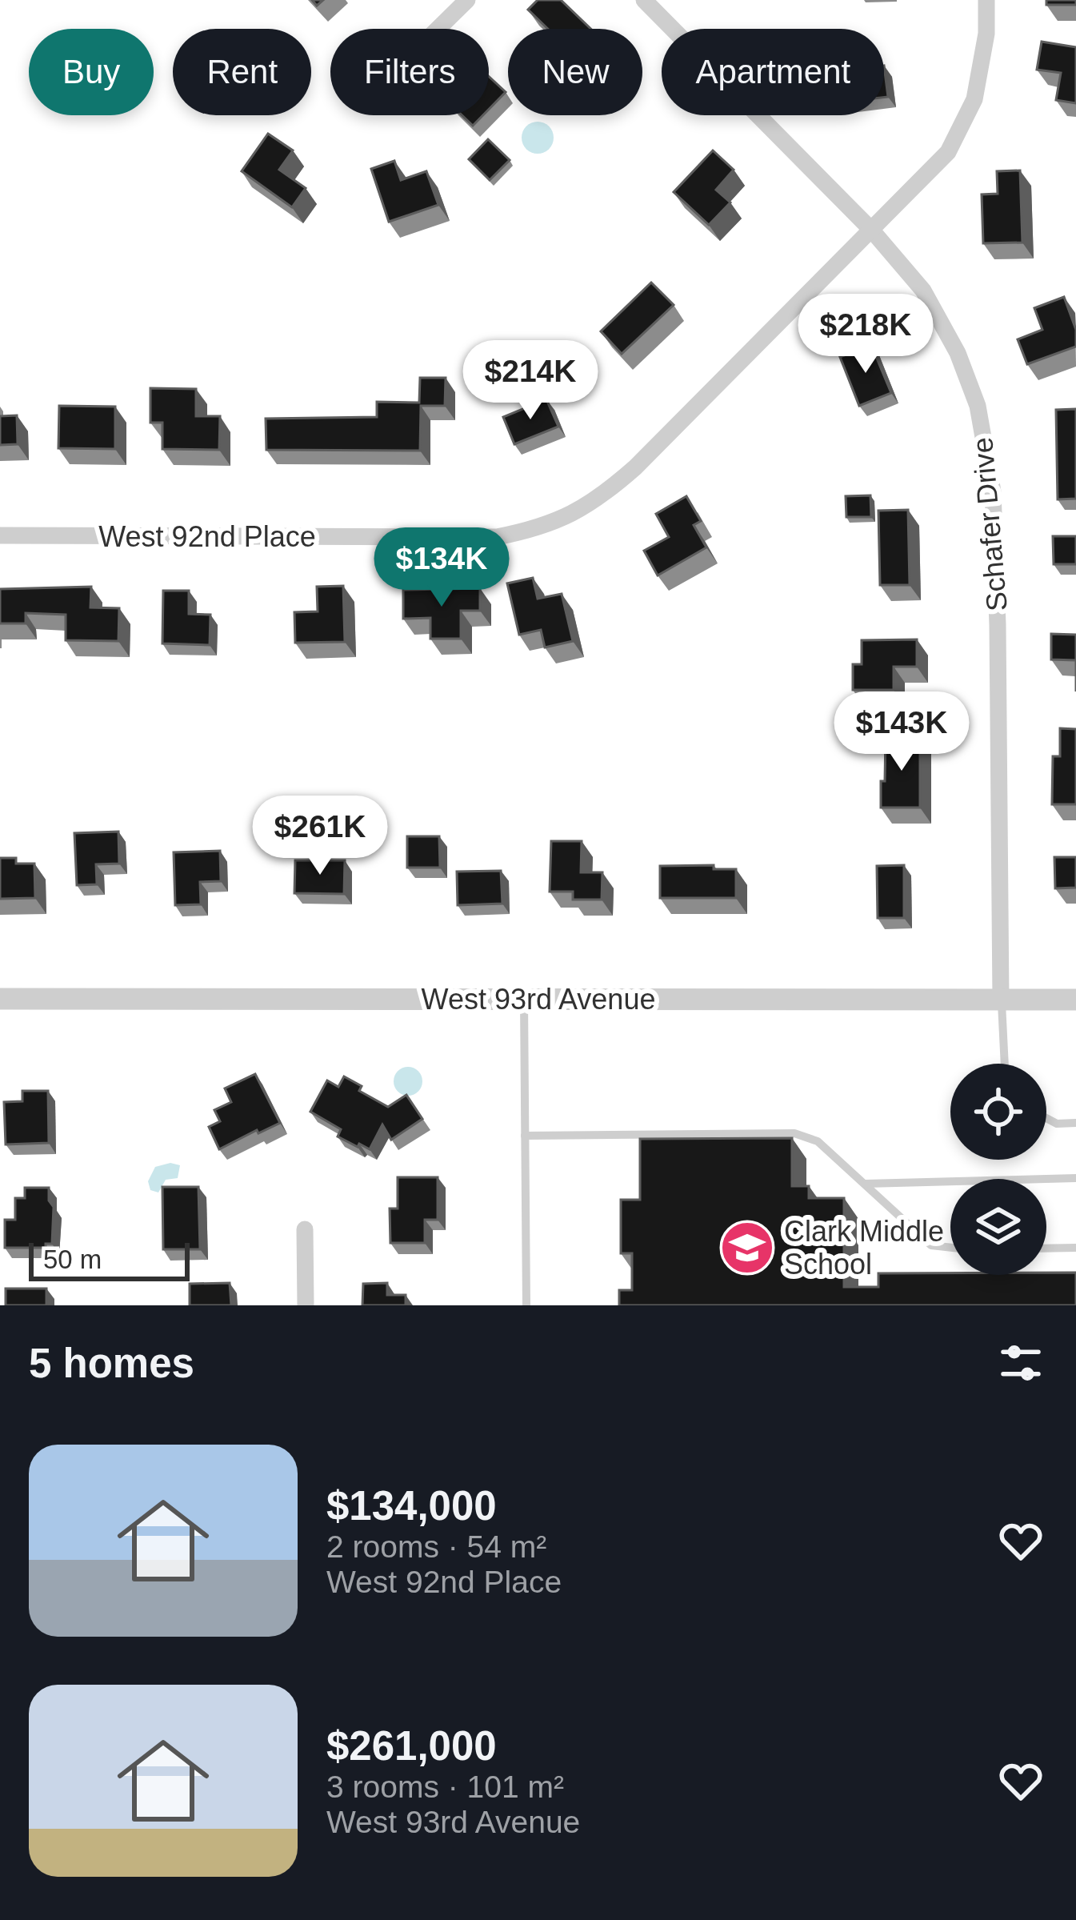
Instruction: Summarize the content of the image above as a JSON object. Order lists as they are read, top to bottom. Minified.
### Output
{"streets":{"street":["Schafer Drive","West 92nd Place","West 93rd Avenue"]},"crossings":[["Schafer Drive","West 92nd Place"],["Schafer Drive","West 93rd Avenue"]],"places":{"school or university":["Clark Middle School"]},"scale_bar":"50 m","page":{"chip":["Buy","Rent","Filters","New","Apartment"],"price":["$218K","$214K","$134K","$143K","$261K"],"scale":"50 m","heading":"5 homes","list":[{"name":"$134,000","note":"2 rooms · 54 m² · West 92nd Place"},{"name":"$261,000","note":"3 rooms · 101 m² · West 93rd Avenue"}]}}
